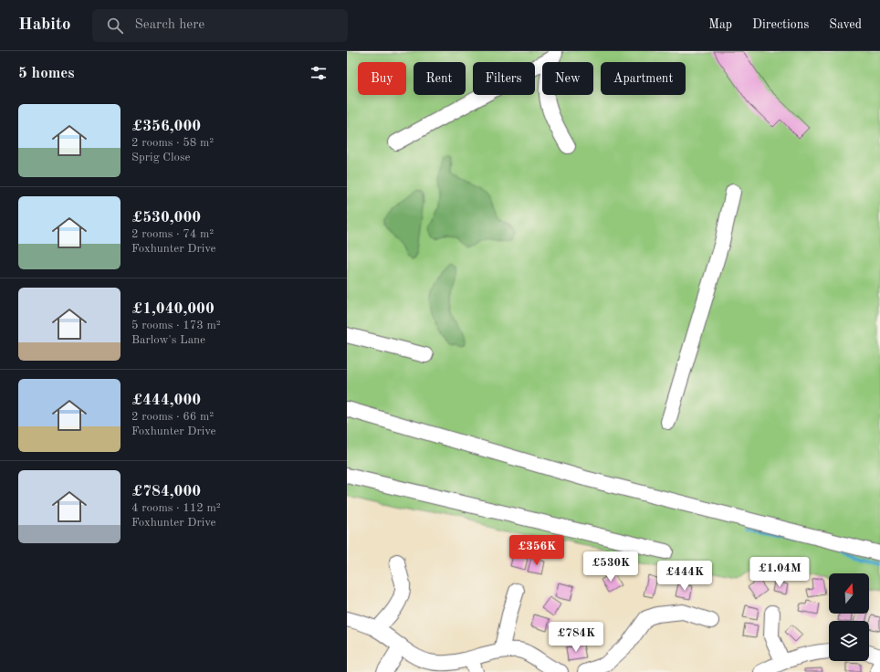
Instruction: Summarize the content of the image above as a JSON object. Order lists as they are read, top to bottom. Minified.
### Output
{"north":"top","page":{"header":"Habito","search":"Search here","nav":["Map","Directions","Saved"],"heading":"5 homes","chip":["Buy","Rent","Filters","New","Apartment"],"list":[{"name":"£356,000","note":"2 rooms · 58 m² · Sprig Close"},{"name":"£530,000","note":"2 rooms · 74 m² · Foxhunter Drive"},{"name":"£1,040,000","note":"5 rooms · 173 m² · Barlow's Lane"},{"name":"£444,000","note":"2 rooms · 66 m² · Foxhunter Drive"},{"name":"£784,000","note":"4 rooms · 112 m² · Foxhunter Drive"}],"price":["£356K","£530K","£1.04M","£444K","£784K"]}}
